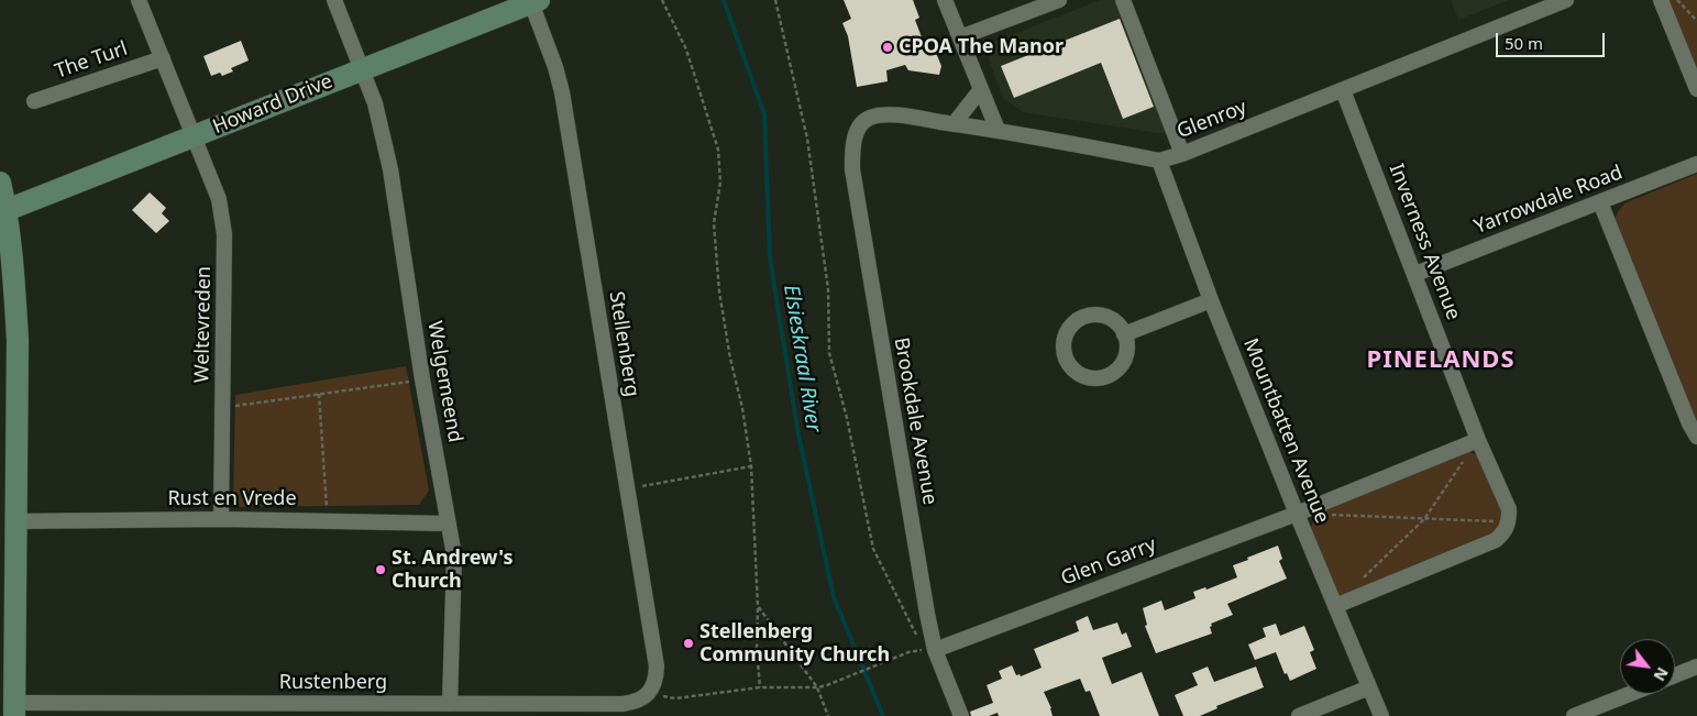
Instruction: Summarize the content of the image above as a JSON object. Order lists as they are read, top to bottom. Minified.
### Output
{"streets":{"street":["The Turl","Howard Drive","Glenroy","Yarrowdale Road","Inverness Avenue","Weltevreden","Stellenberg","Welgemeend","Brookdale Avenue","Mountbatten Avenue","Rust en Vrede","Glen Garry","Rustenberg"]},"crossings":[["The Turl","Weltevreden"],["Howard Drive","Weltevreden"],["Howard Drive","Stellenberg"],["Howard Drive","Welgemeend"],["Glenroy","Inverness Avenue"],["Glenroy","Brookdale Avenue"],["Glenroy","Mountbatten Avenue"],["Yarrowdale Road","Inverness Avenue"],["Weltevreden","Rust en Vrede"],["Stellenberg","Rustenberg"],["Welgemeend","Rust en Vrede"],["Welgemeend","Rustenberg"],["Brookdale Avenue","Glen Garry"],["Mountbatten Avenue","Glen Garry"]],"districts":["PINELANDS"],"water":["Elsieskraal River"],"places":["CPOA The Manor","St. Andrew's Church","Stellenberg Community Church"],"scale_bar":"50 m","north":"bottom right"}
